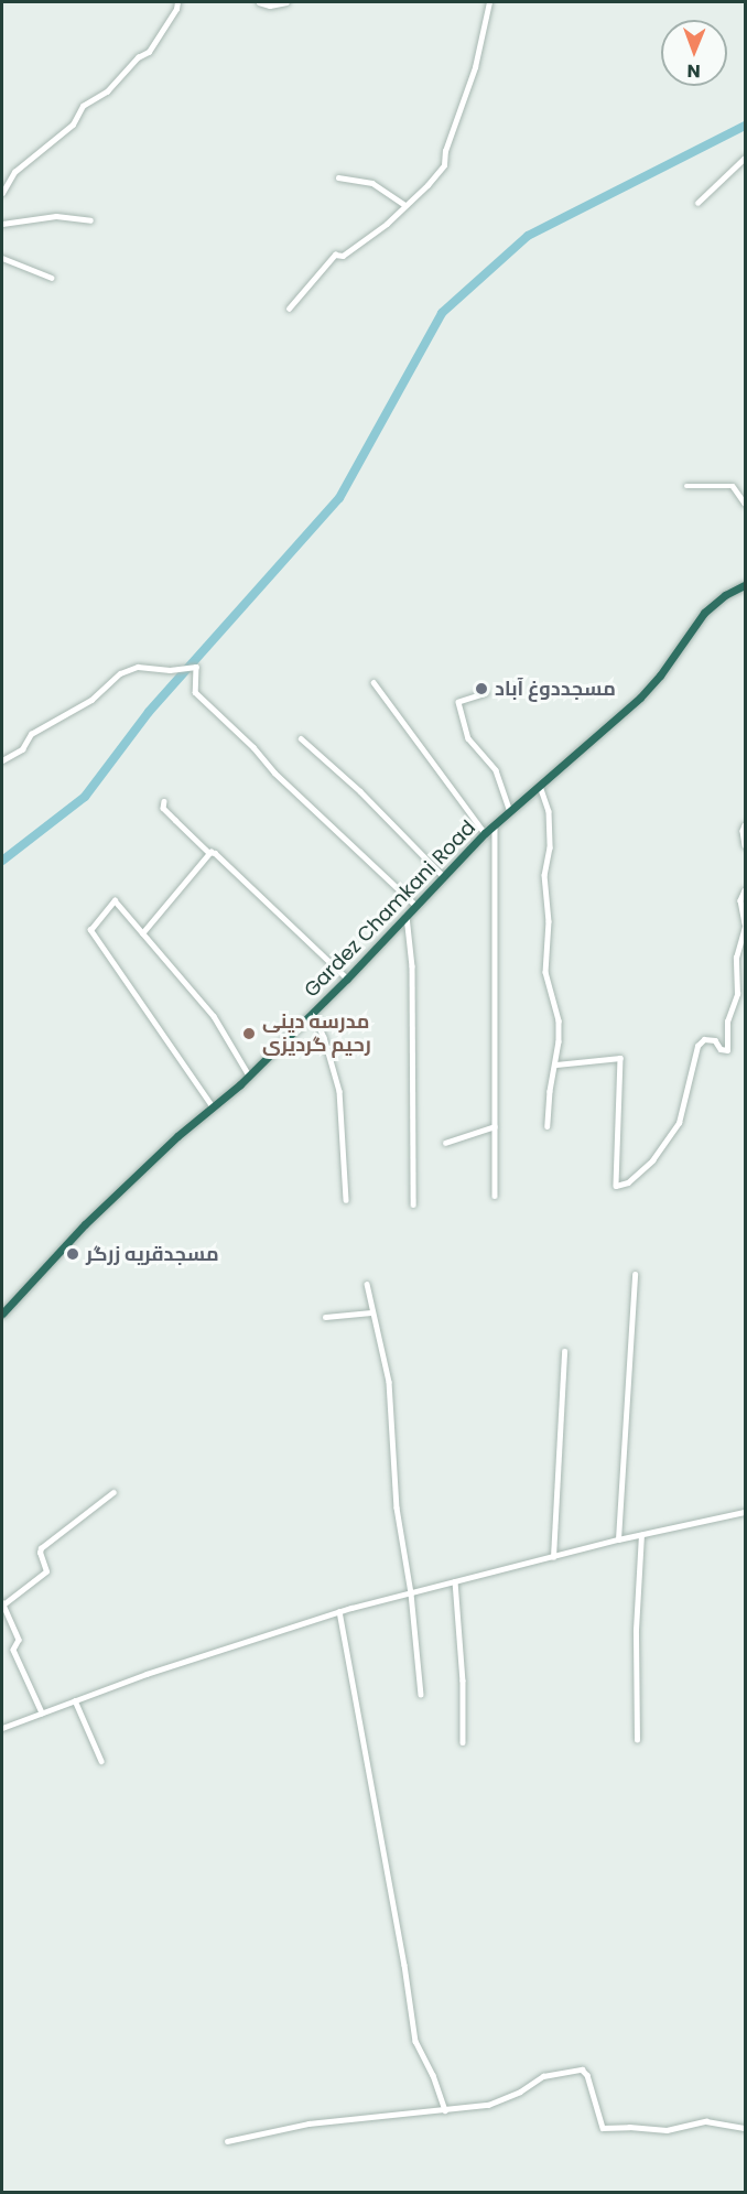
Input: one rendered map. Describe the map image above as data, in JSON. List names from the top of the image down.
{
  "streets": {
    "highway": ["Gardez Chamkani Road"]
  },
  "places": ["مسجددوغ آباد", "مدرسه دینی رحیم گردیزی", "مسجدقریه زرگر"],
  "north": "bottom"
}
